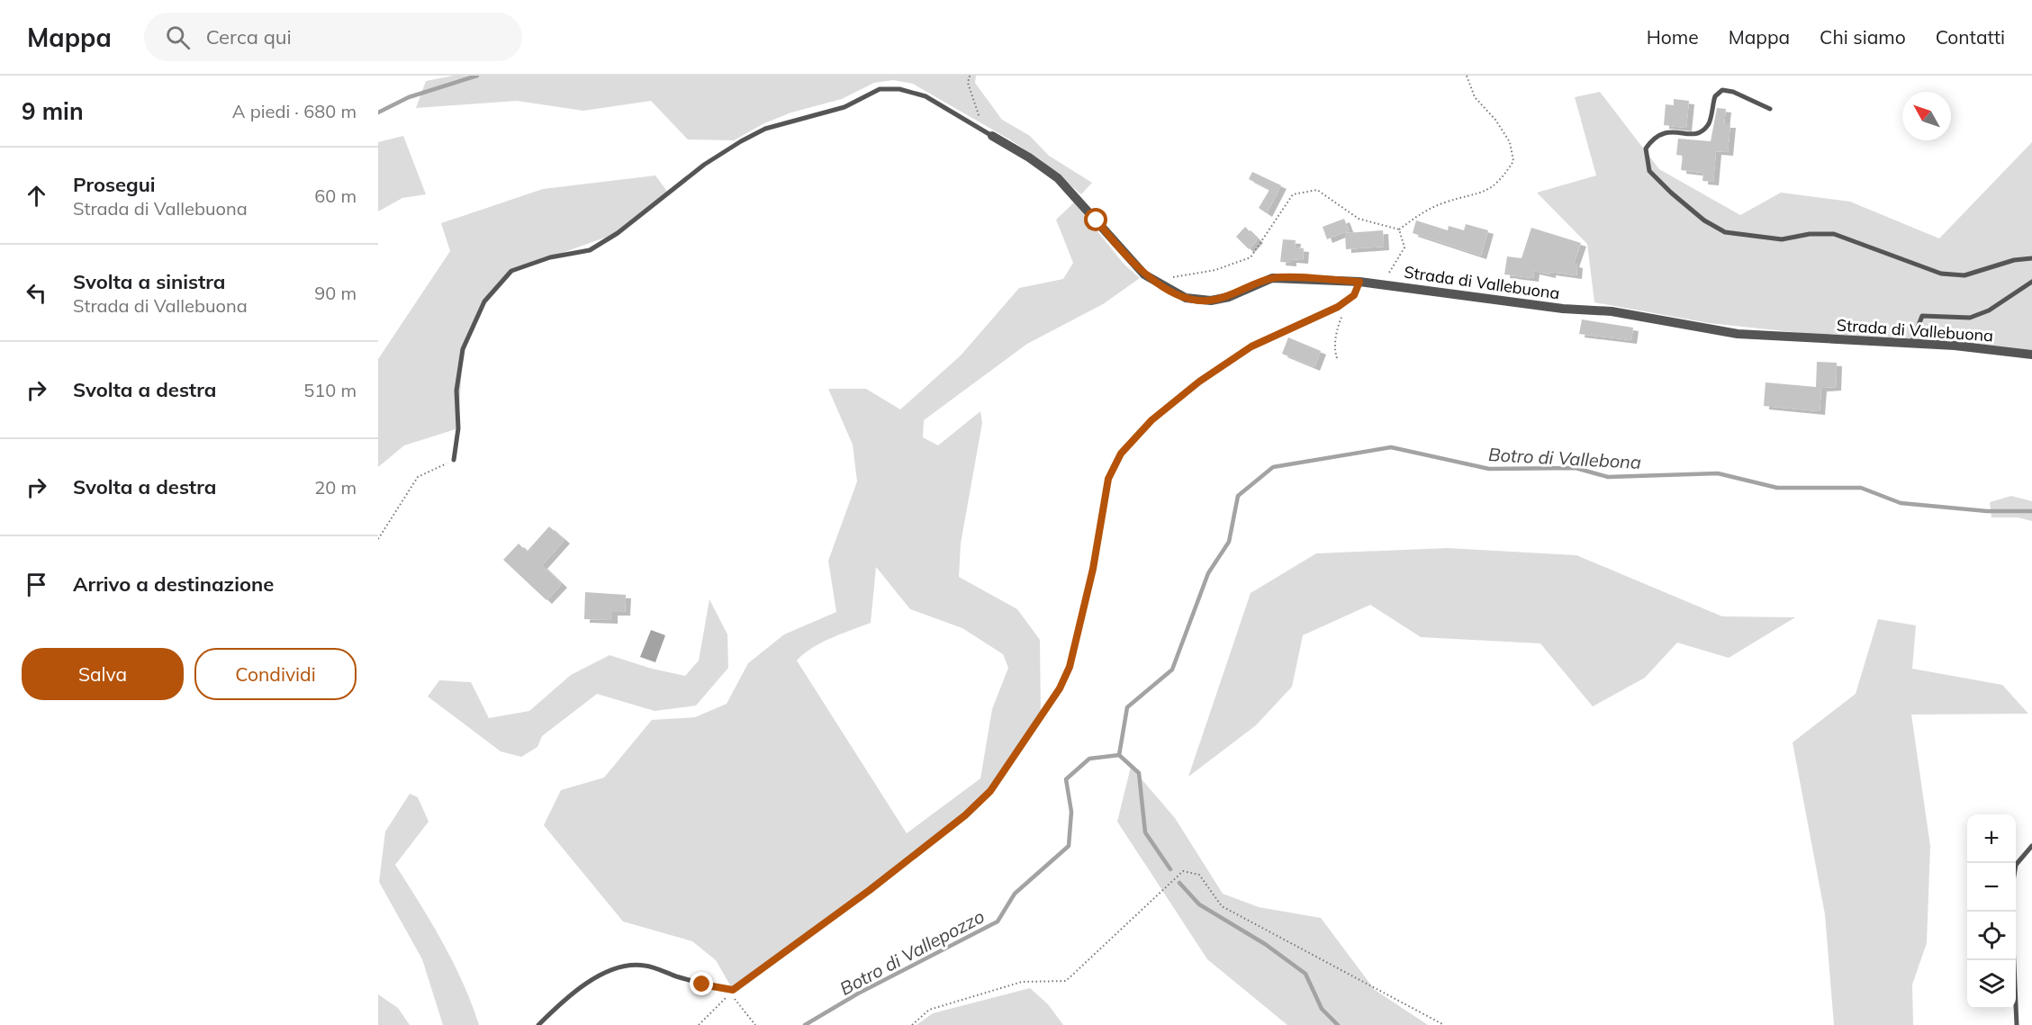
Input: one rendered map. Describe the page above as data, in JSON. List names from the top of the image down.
{
  "streets": {
    "street": ["Strada di Vallebuona"]
  },
  "water": ["Botro di Vallebona", "Botro di Vallepozzo"],
  "north": "top left",
  "page": {
    "header": "Mappa",
    "search": "Cerca qui",
    "nav": [
      "Home",
      "Mappa",
      "Chi siamo",
      "Contatti"
    ],
    "heading": ["9 min", "A piedi · 680 m"],
    "list": [
      ["Prosegui", "Strada di Vallebuona", "60 m"],
      ["Svolta a sinistra", "Strada di Vallebuona", "90 m"],
      ["Svolta a destra", "510 m"],
      ["Svolta a destra", "20 m"],
      "Arrivo a destinazione"
    ],
    "buttons": ["Salva", "Condividi"],
    "map_buttons": ["+", "−"]
  }
}
